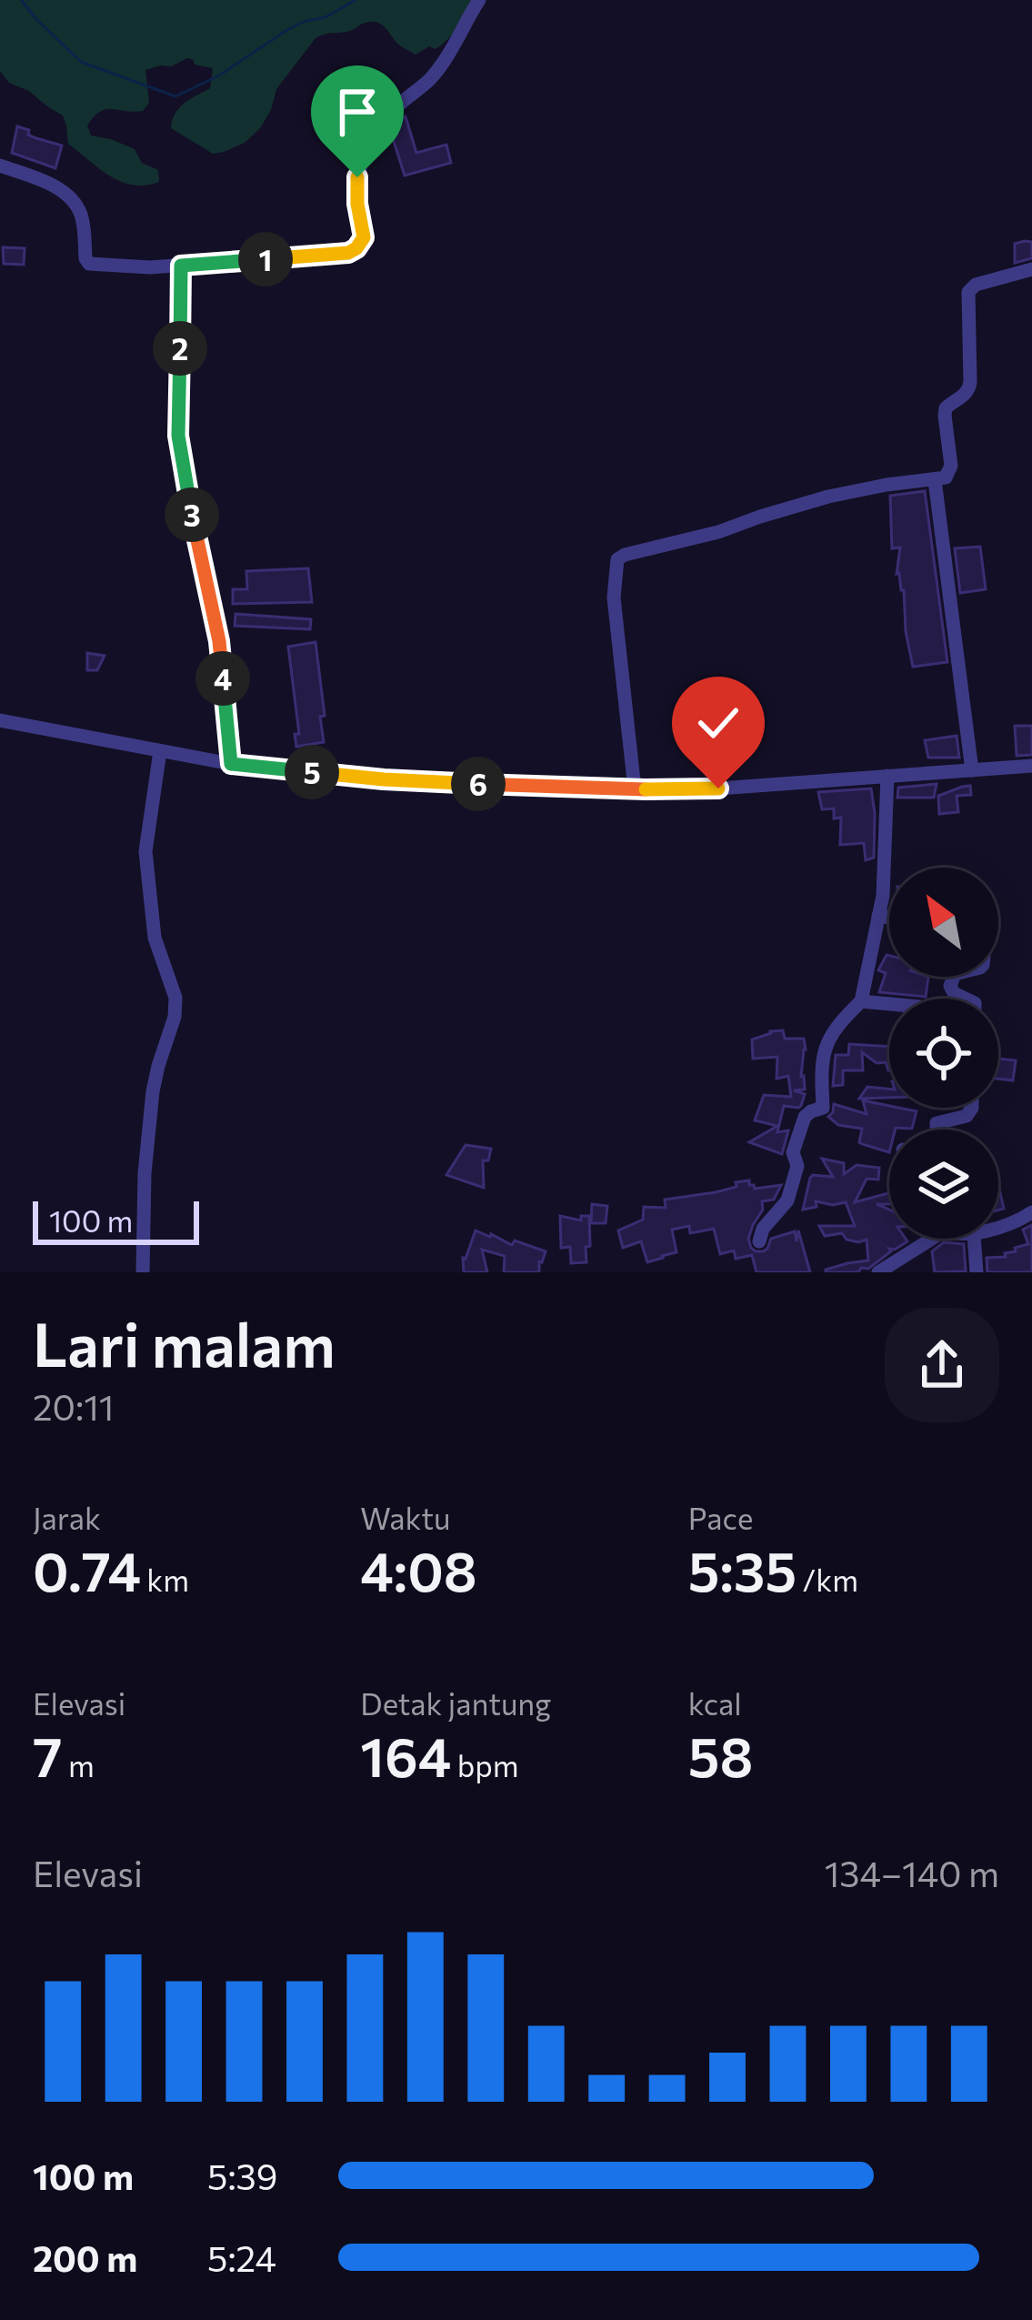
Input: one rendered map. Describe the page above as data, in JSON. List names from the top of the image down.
{
  "scale_bar": "100 m",
  "north": "top left",
  "page": {
    "pins": [
      "1",
      "2",
      "3",
      "4",
      "5",
      "6"
    ],
    "scale": "100 m",
    "heading": ["Lari malam", "20:11"],
    "stats": [
      ["Jarak", "0.74 km"],
      ["Waktu", "4:08"],
      ["Pace", "5:35 /km"],
      ["Elevasi", "7 m"],
      ["Detak jantung", "164 bpm"],
      ["kcal", "58"]
    ],
    "chart": ["Elevasi", "134–140 m"],
    "list": [
      {
        "name": "100 m",
        "note": "5:39"
      },
      {
        "name": "200 m",
        "note": "5:24"
      }
    ]
  }
}
